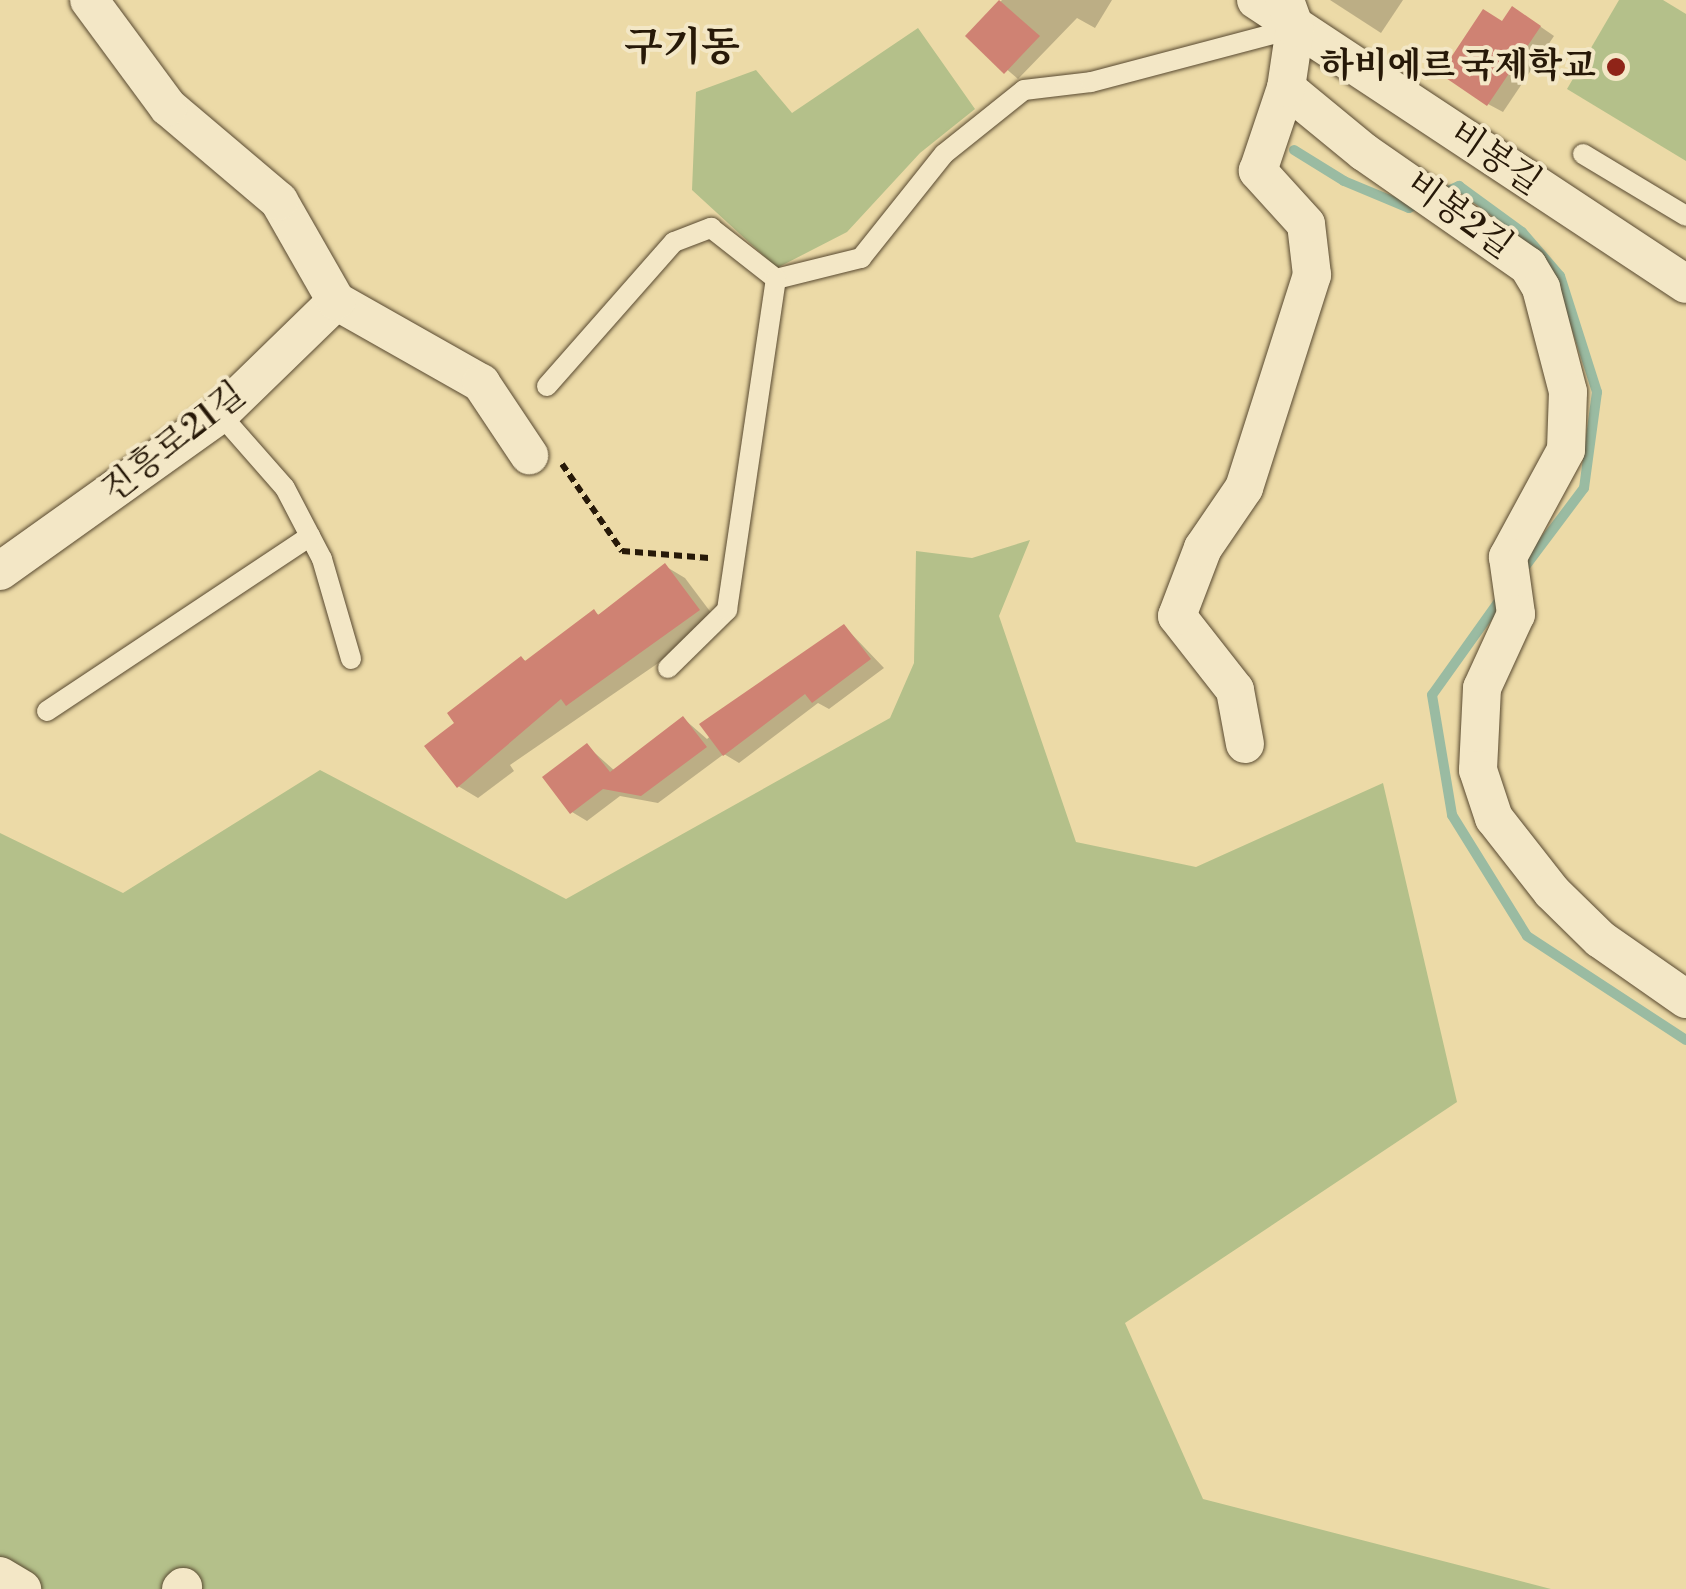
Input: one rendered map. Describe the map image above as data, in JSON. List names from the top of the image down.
{
  "streets": {
    "street": ["비봉길", "비봉2길", "진흥로21길"]
  },
  "districts": ["구기동"],
  "places": ["하비에르 국제학교"]
}
